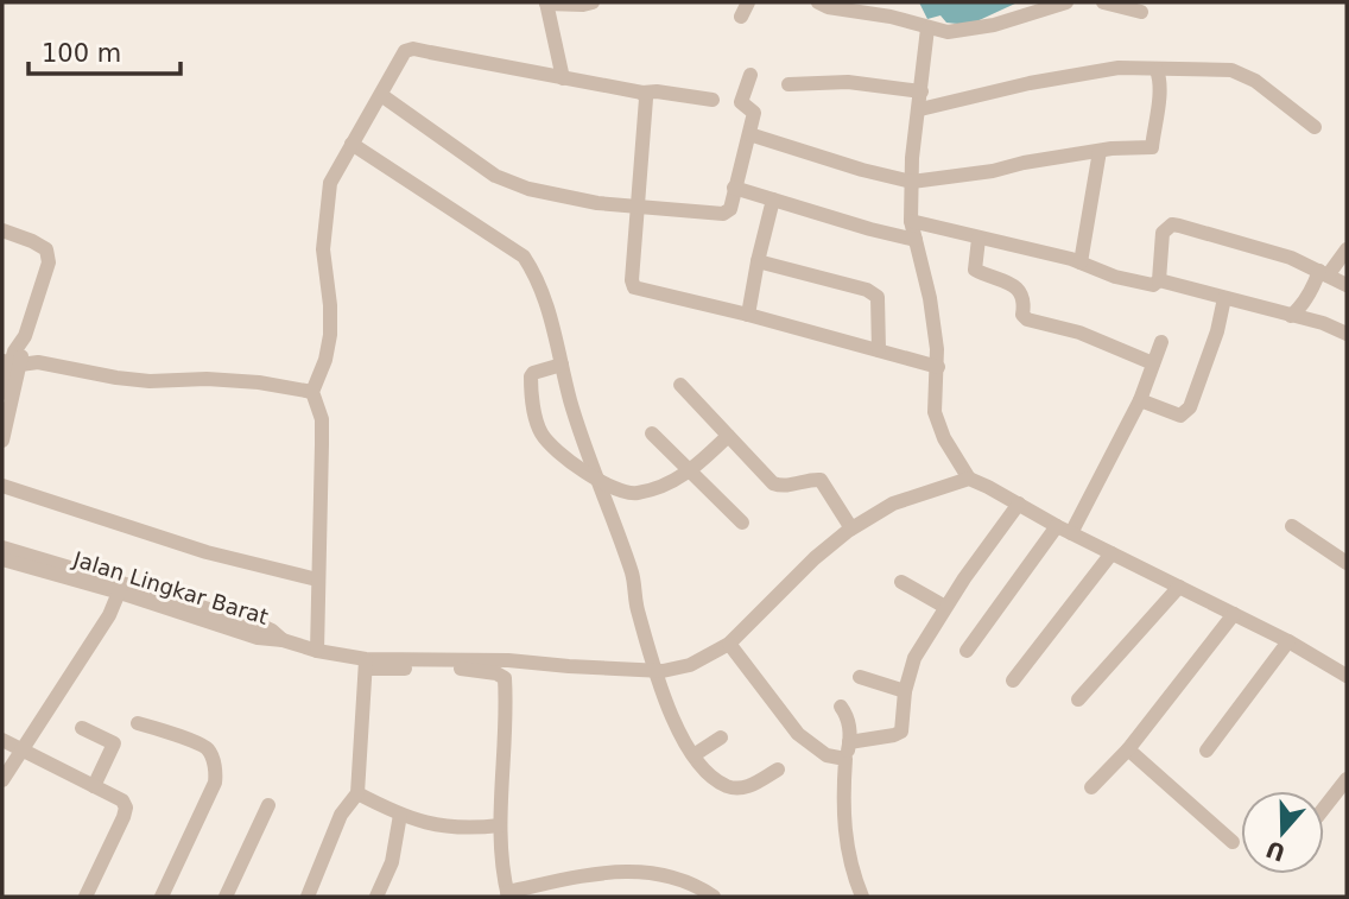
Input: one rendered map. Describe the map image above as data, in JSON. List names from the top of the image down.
{
  "streets": {
    "street": ["Jalan Lingkar Barat"]
  },
  "scale_bar": "100 m",
  "north": "bottom"
}
